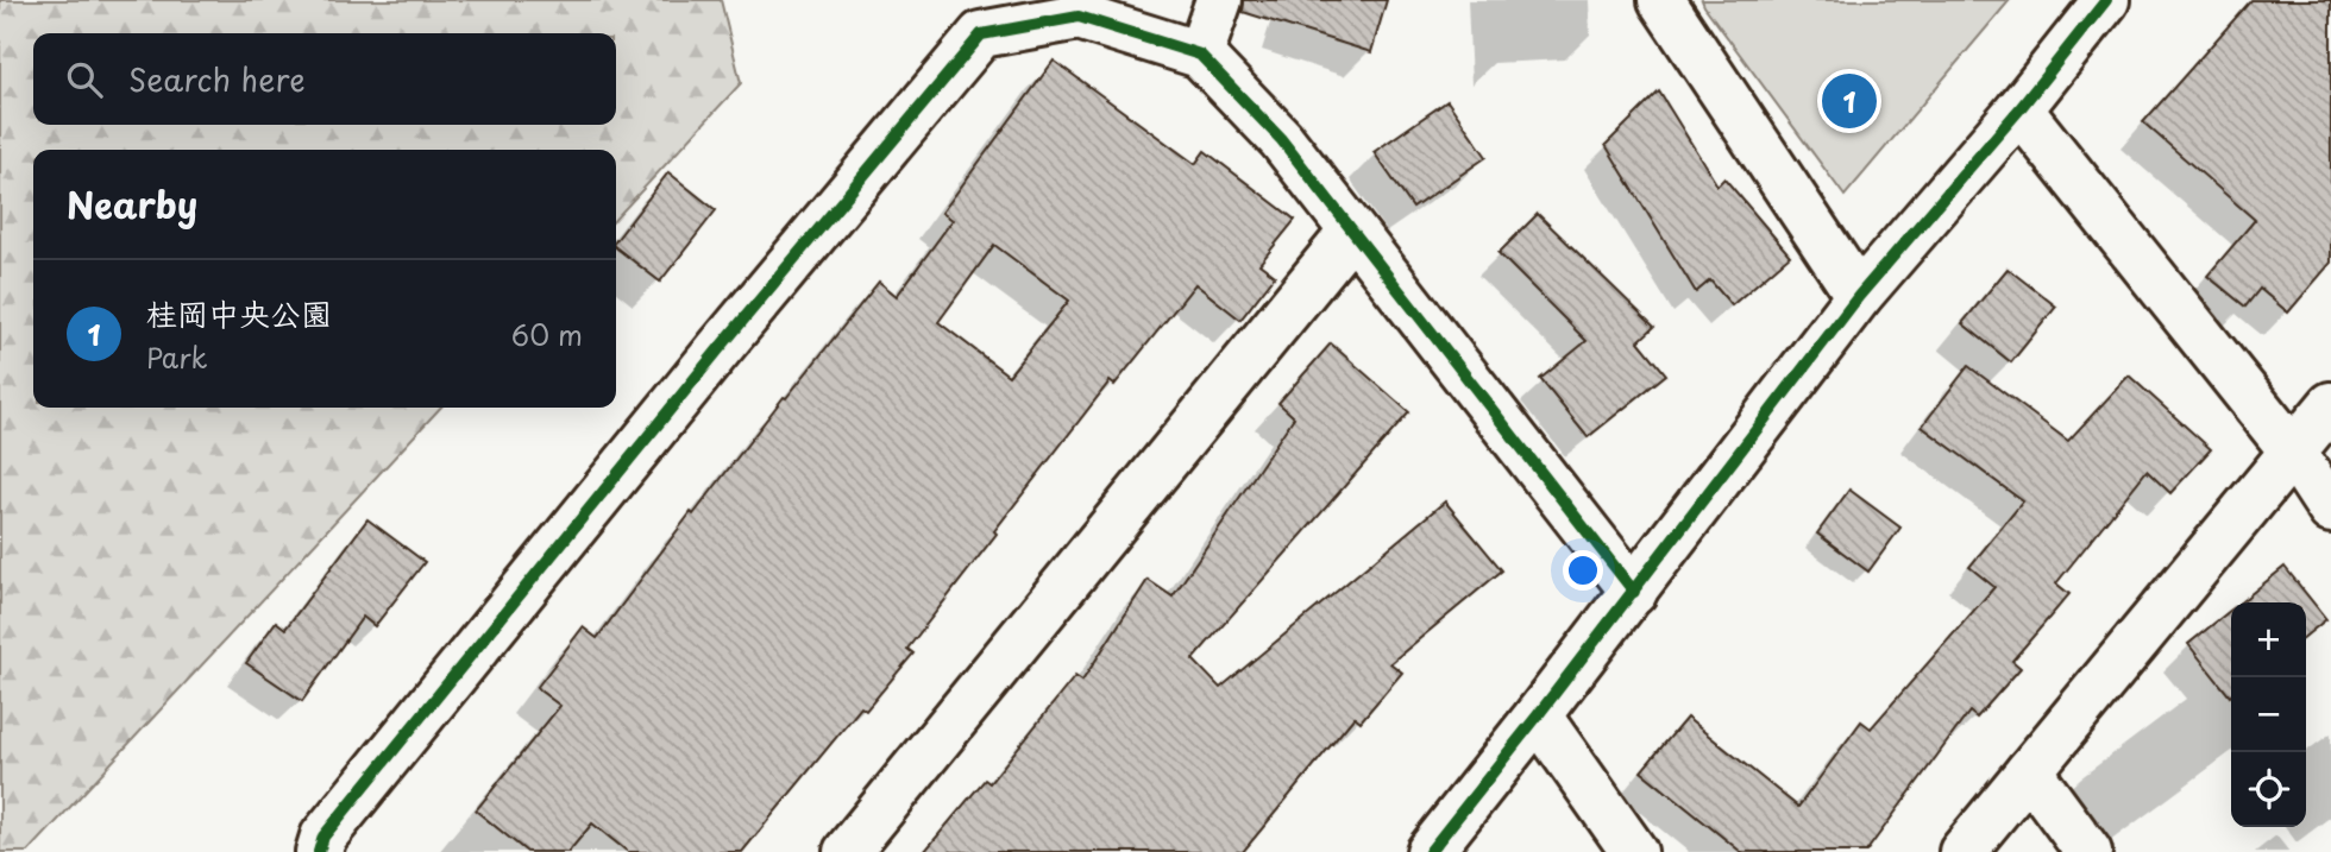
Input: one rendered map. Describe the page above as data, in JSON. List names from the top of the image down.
{
  "page": {
    "search": "Search here",
    "pins": "1",
    "heading": "Nearby",
    "list": [
      {
        "mark": "1",
        "name": "桂岡中央公園",
        "note": "Park",
        "value": "60 m"
      }
    ],
    "map_buttons": ["+", "−"]
  }
}
